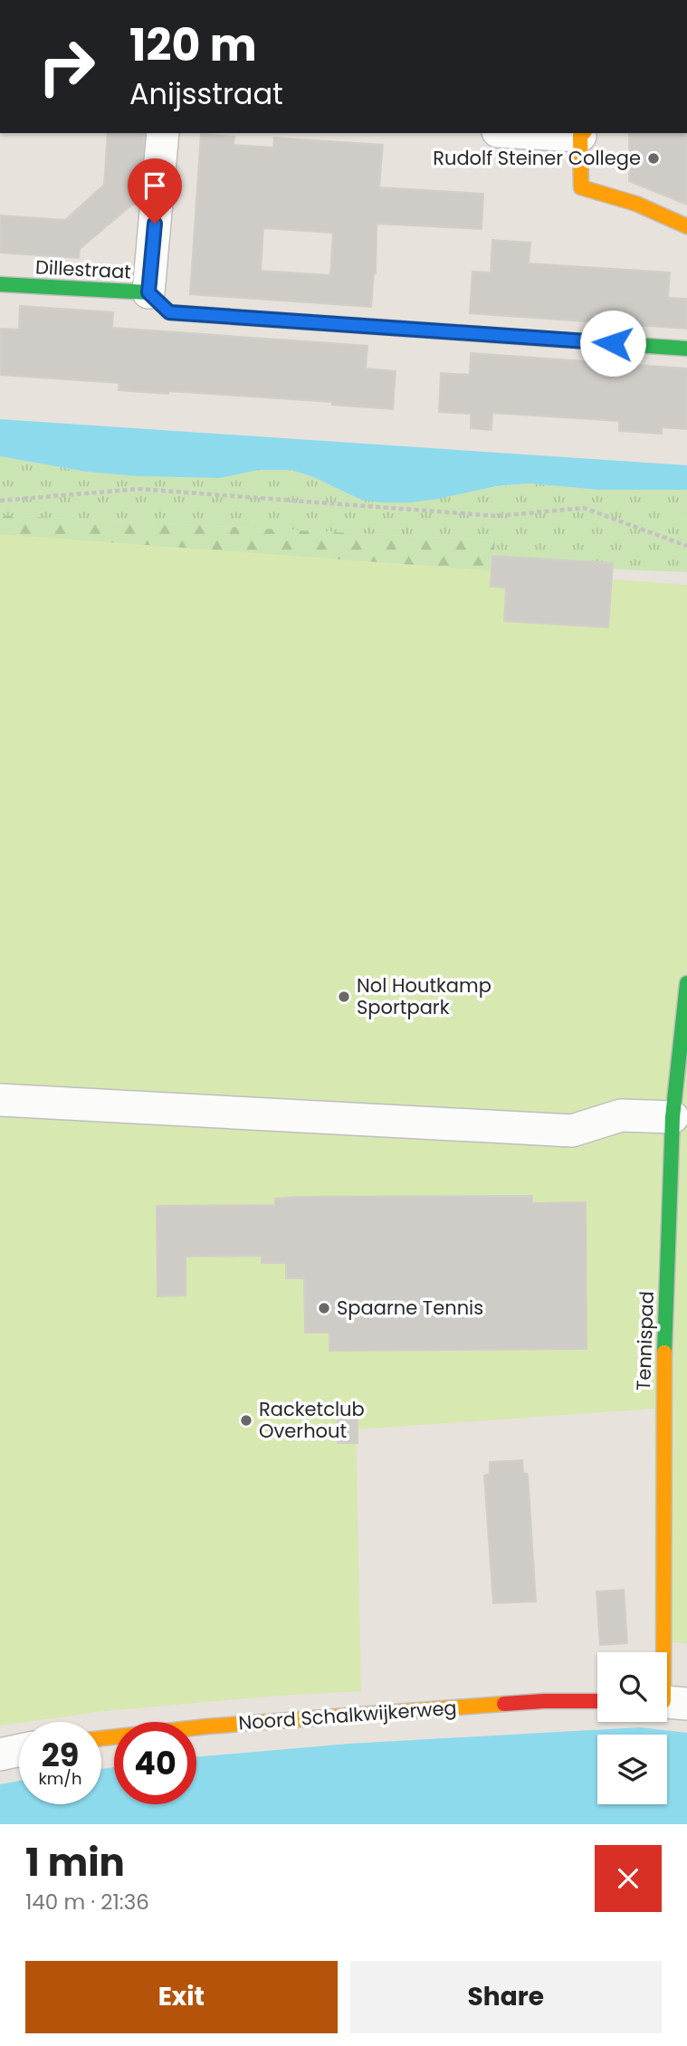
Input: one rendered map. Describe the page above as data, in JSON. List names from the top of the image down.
{
  "streets": {
    "street": ["Dillestraat", "Tennispad", "Noord Schalkwijkerweg"]
  },
  "places": [
    "Rudolf Steiner College",
    "Nol Houtkamp Sportpark",
    "Spaarne Tennis",
    "Racketclub Overhout"
  ],
  "page": {
    "turn": ["120 m", "Anijsstraat"],
    "speed": "29 km/h",
    "limit": "40",
    "heading": ["1 min", "140 m · 21:36"],
    "buttons": ["Exit", "Share"]
  }
}
